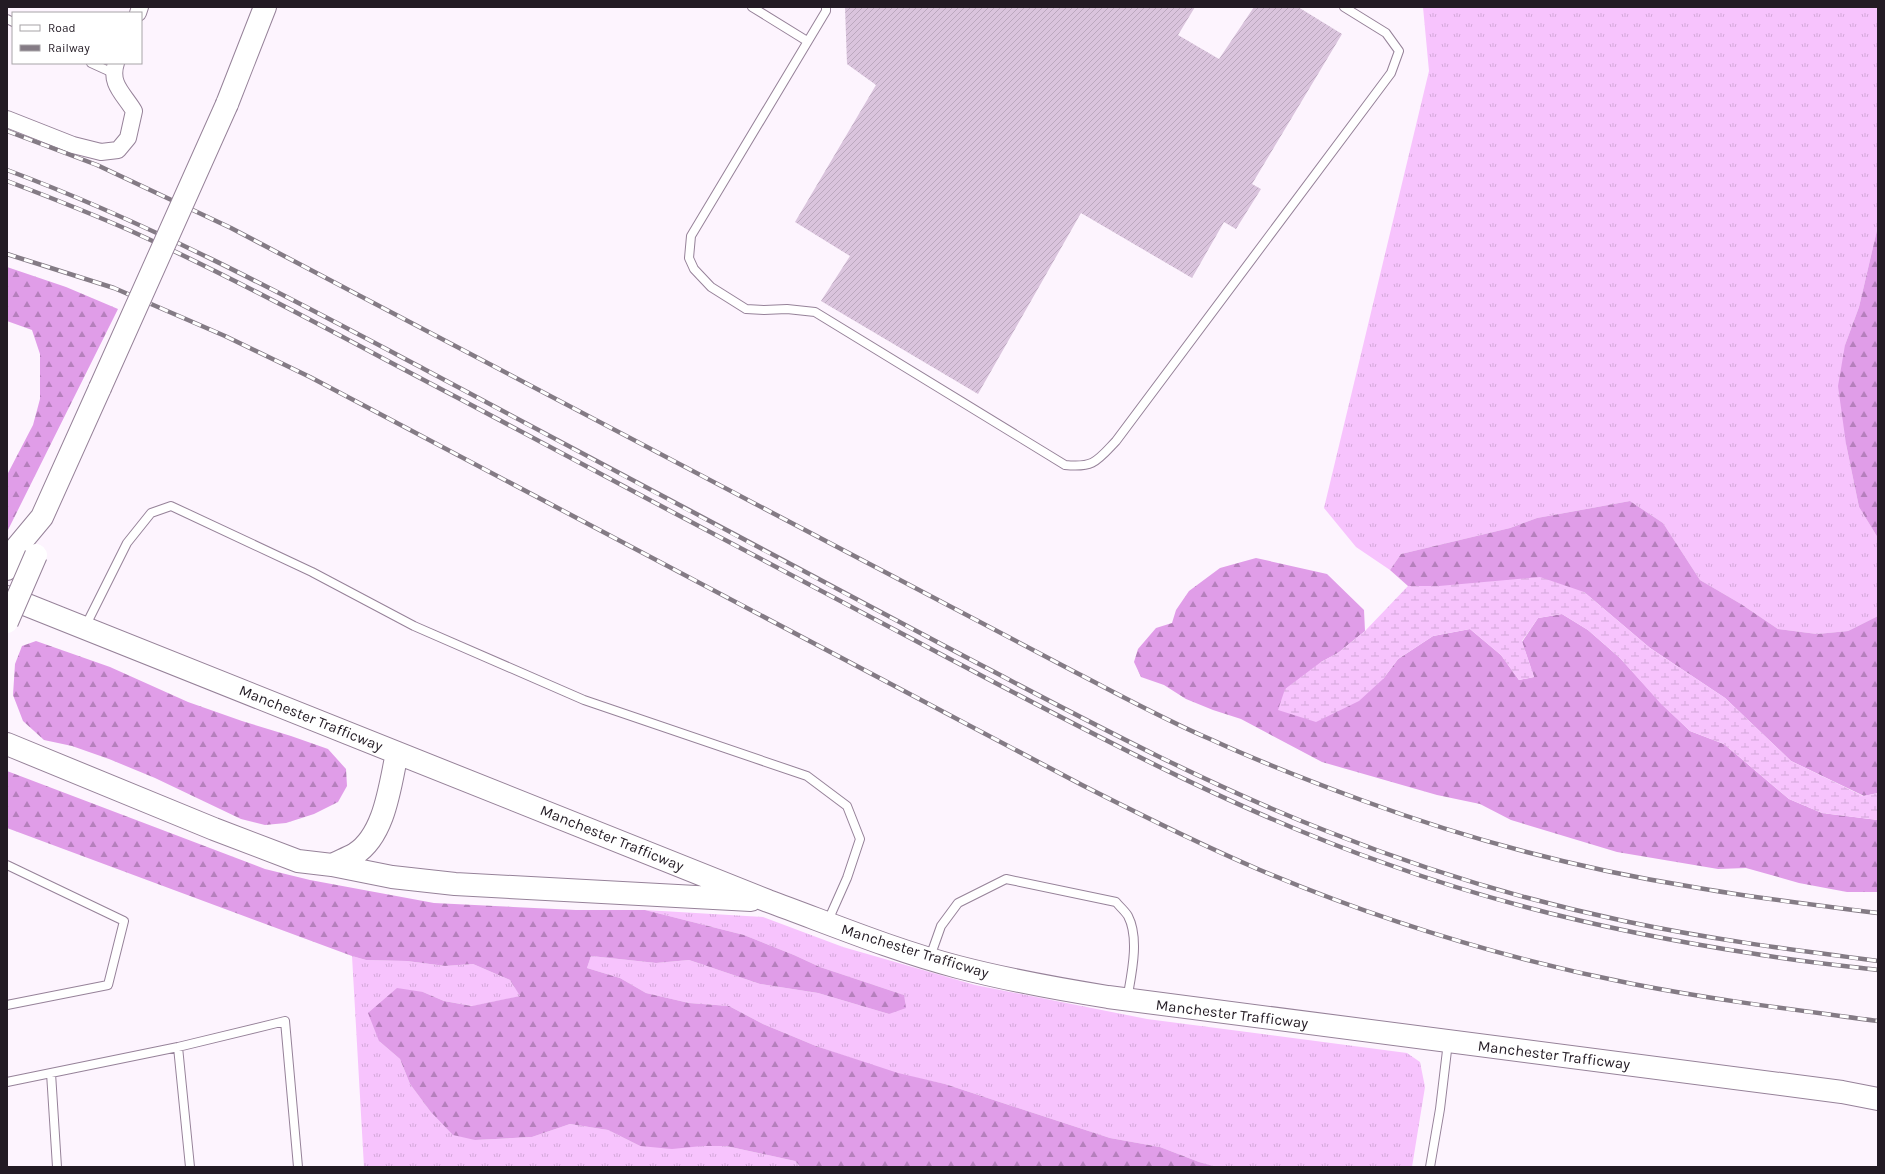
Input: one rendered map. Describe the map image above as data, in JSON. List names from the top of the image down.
{
  "streets": {
    "main road": ["Manchester Trafficway"]
  },
  "legend": ["Road", "Railway"]
}
